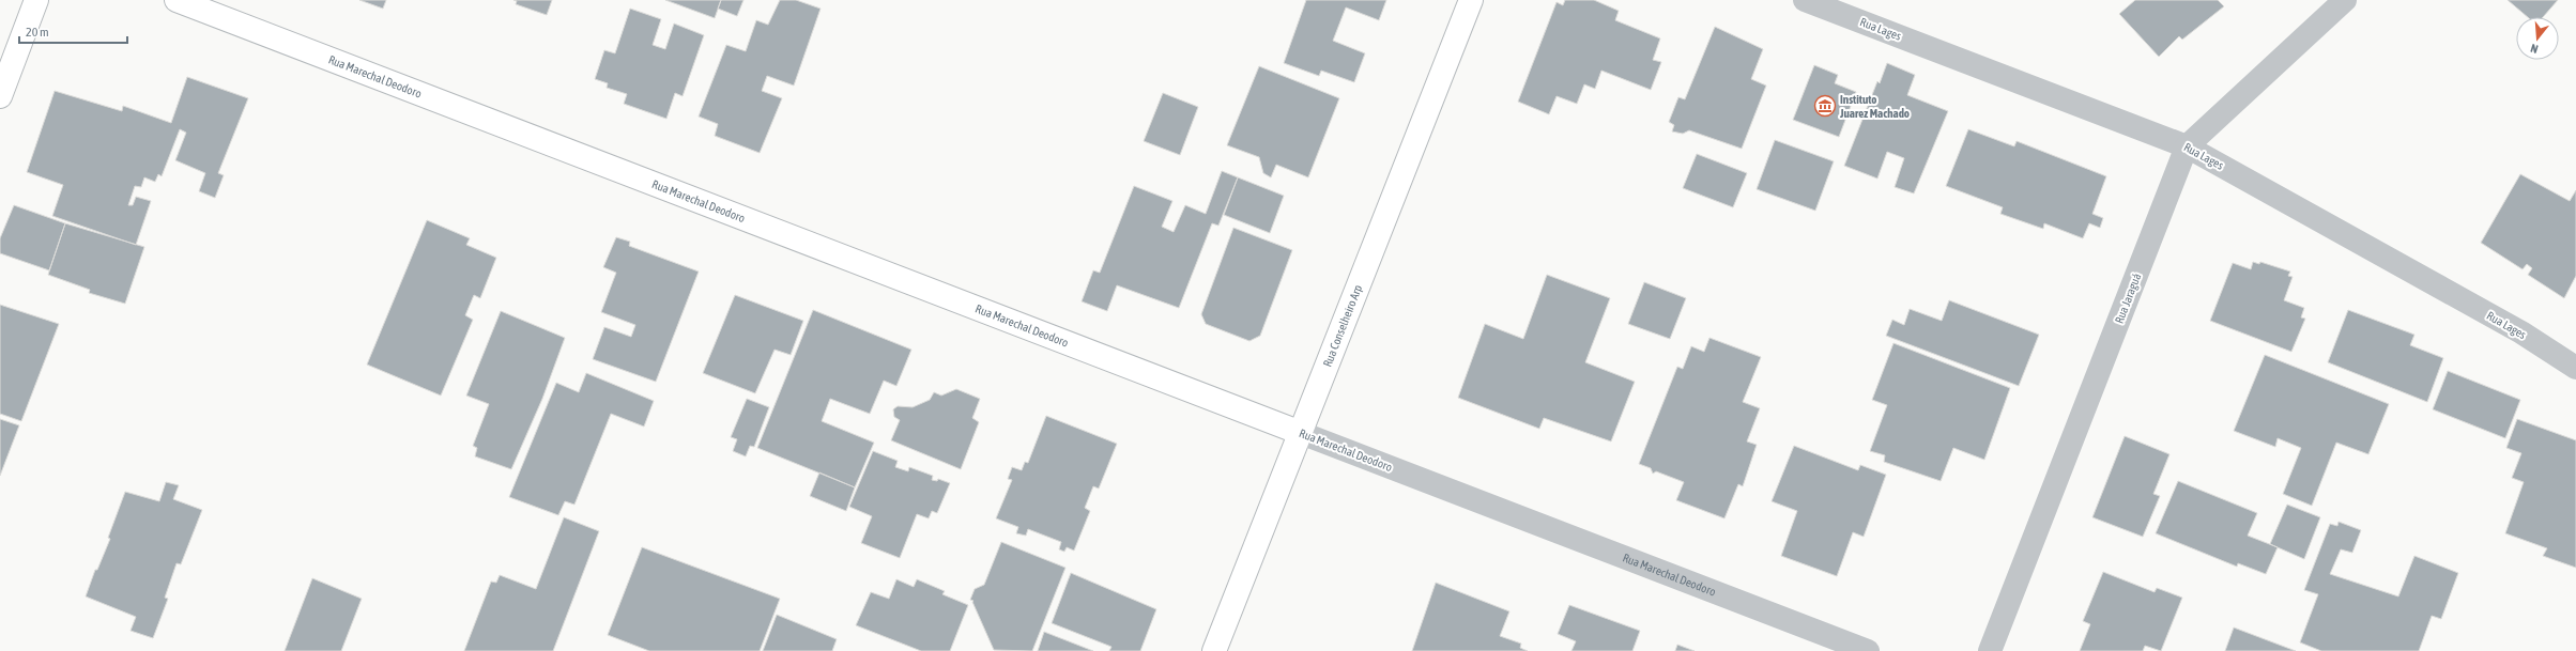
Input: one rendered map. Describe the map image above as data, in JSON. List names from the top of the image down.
{
  "streets": {
    "main road": ["Rua Marechal Deodoro", "Rua Conselheiro Arp"],
    "street": ["Rua Lages", "Rua Jaraguá"]
  },
  "crossings": [
    ["Rua Lages", "Rua Jaraguá"],
    ["Rua Marechal Deodoro", "Rua Conselheiro Arp"]
  ],
  "places": {
    "museum": ["Instituto Juarez Machado"]
  },
  "scale_bar": "20 m",
  "north": "bottom"
}
